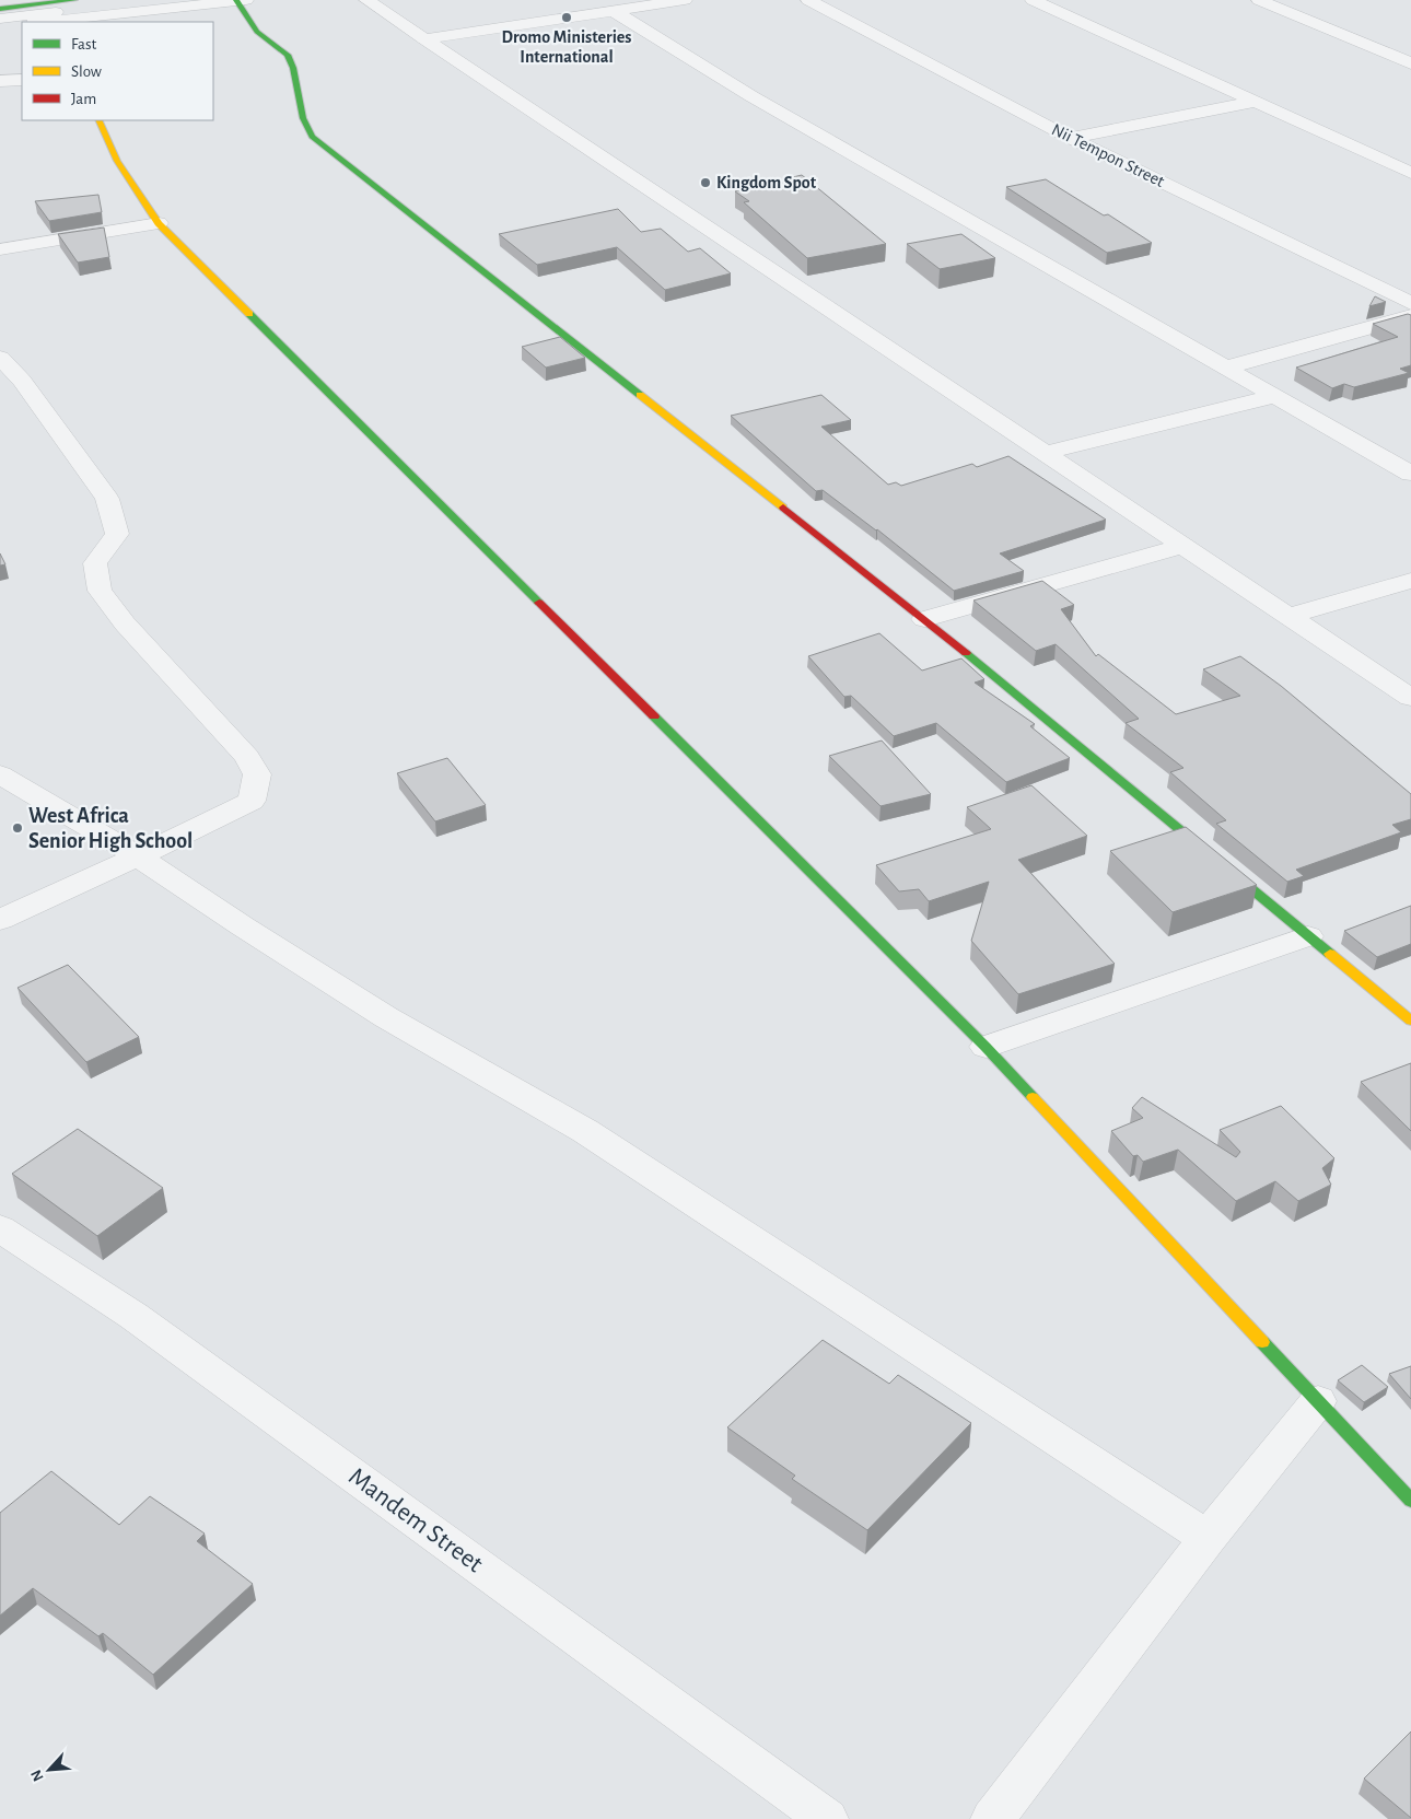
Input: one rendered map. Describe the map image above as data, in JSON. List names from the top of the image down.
{
  "streets": {
    "street": ["Nii Tempon Street", "Mandem Street"]
  },
  "places": ["Dromo Ministeries International", "Kingdom Spot", "West Africa Senior High School"],
  "legend": ["Fast", "Slow", "Jam"],
  "north": "bottom left"
}
